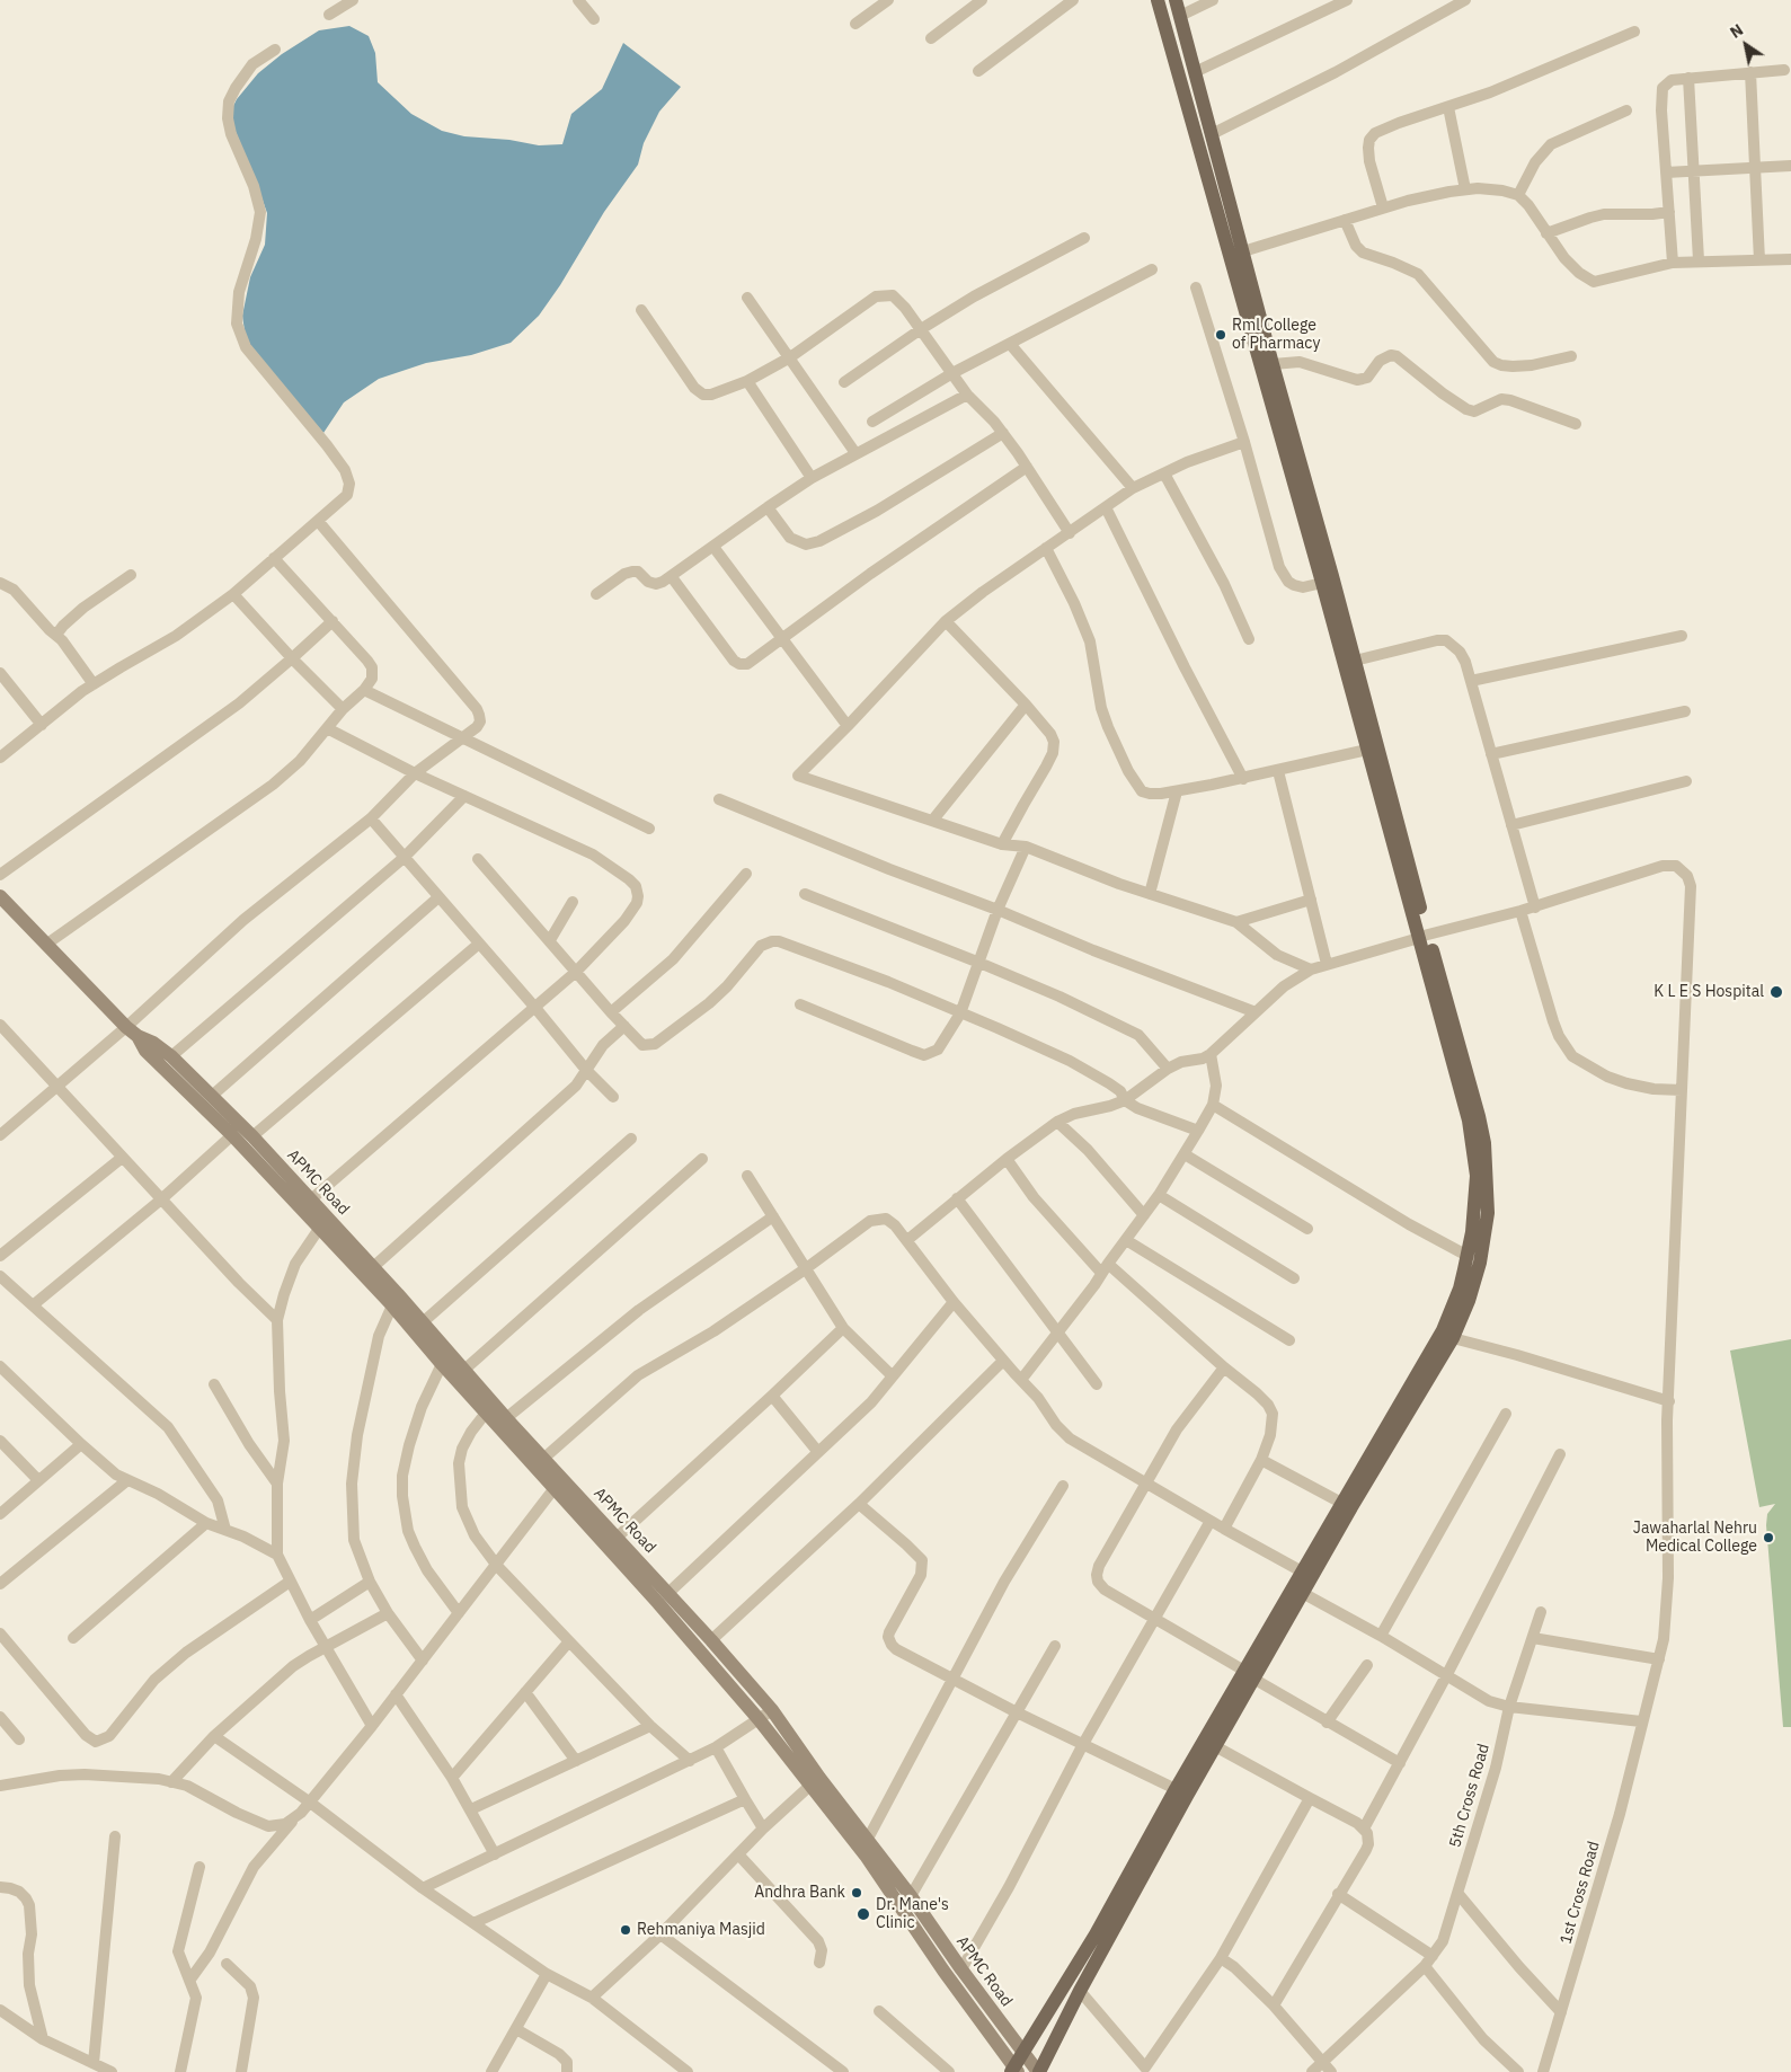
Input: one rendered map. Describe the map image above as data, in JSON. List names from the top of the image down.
{
  "streets": {
    "street": ["APMC Road", "5th Cross Road", "1st Cross Road"]
  },
  "places": [
    "Rml College of Pharmacy",
    "K L E S Hospital",
    "Jawaharlal Nehru Medical College",
    "Andhra Bank",
    "Dr. Mane's Clinic",
    "Rehmaniya Masjid"
  ],
  "north": "top left"
}
